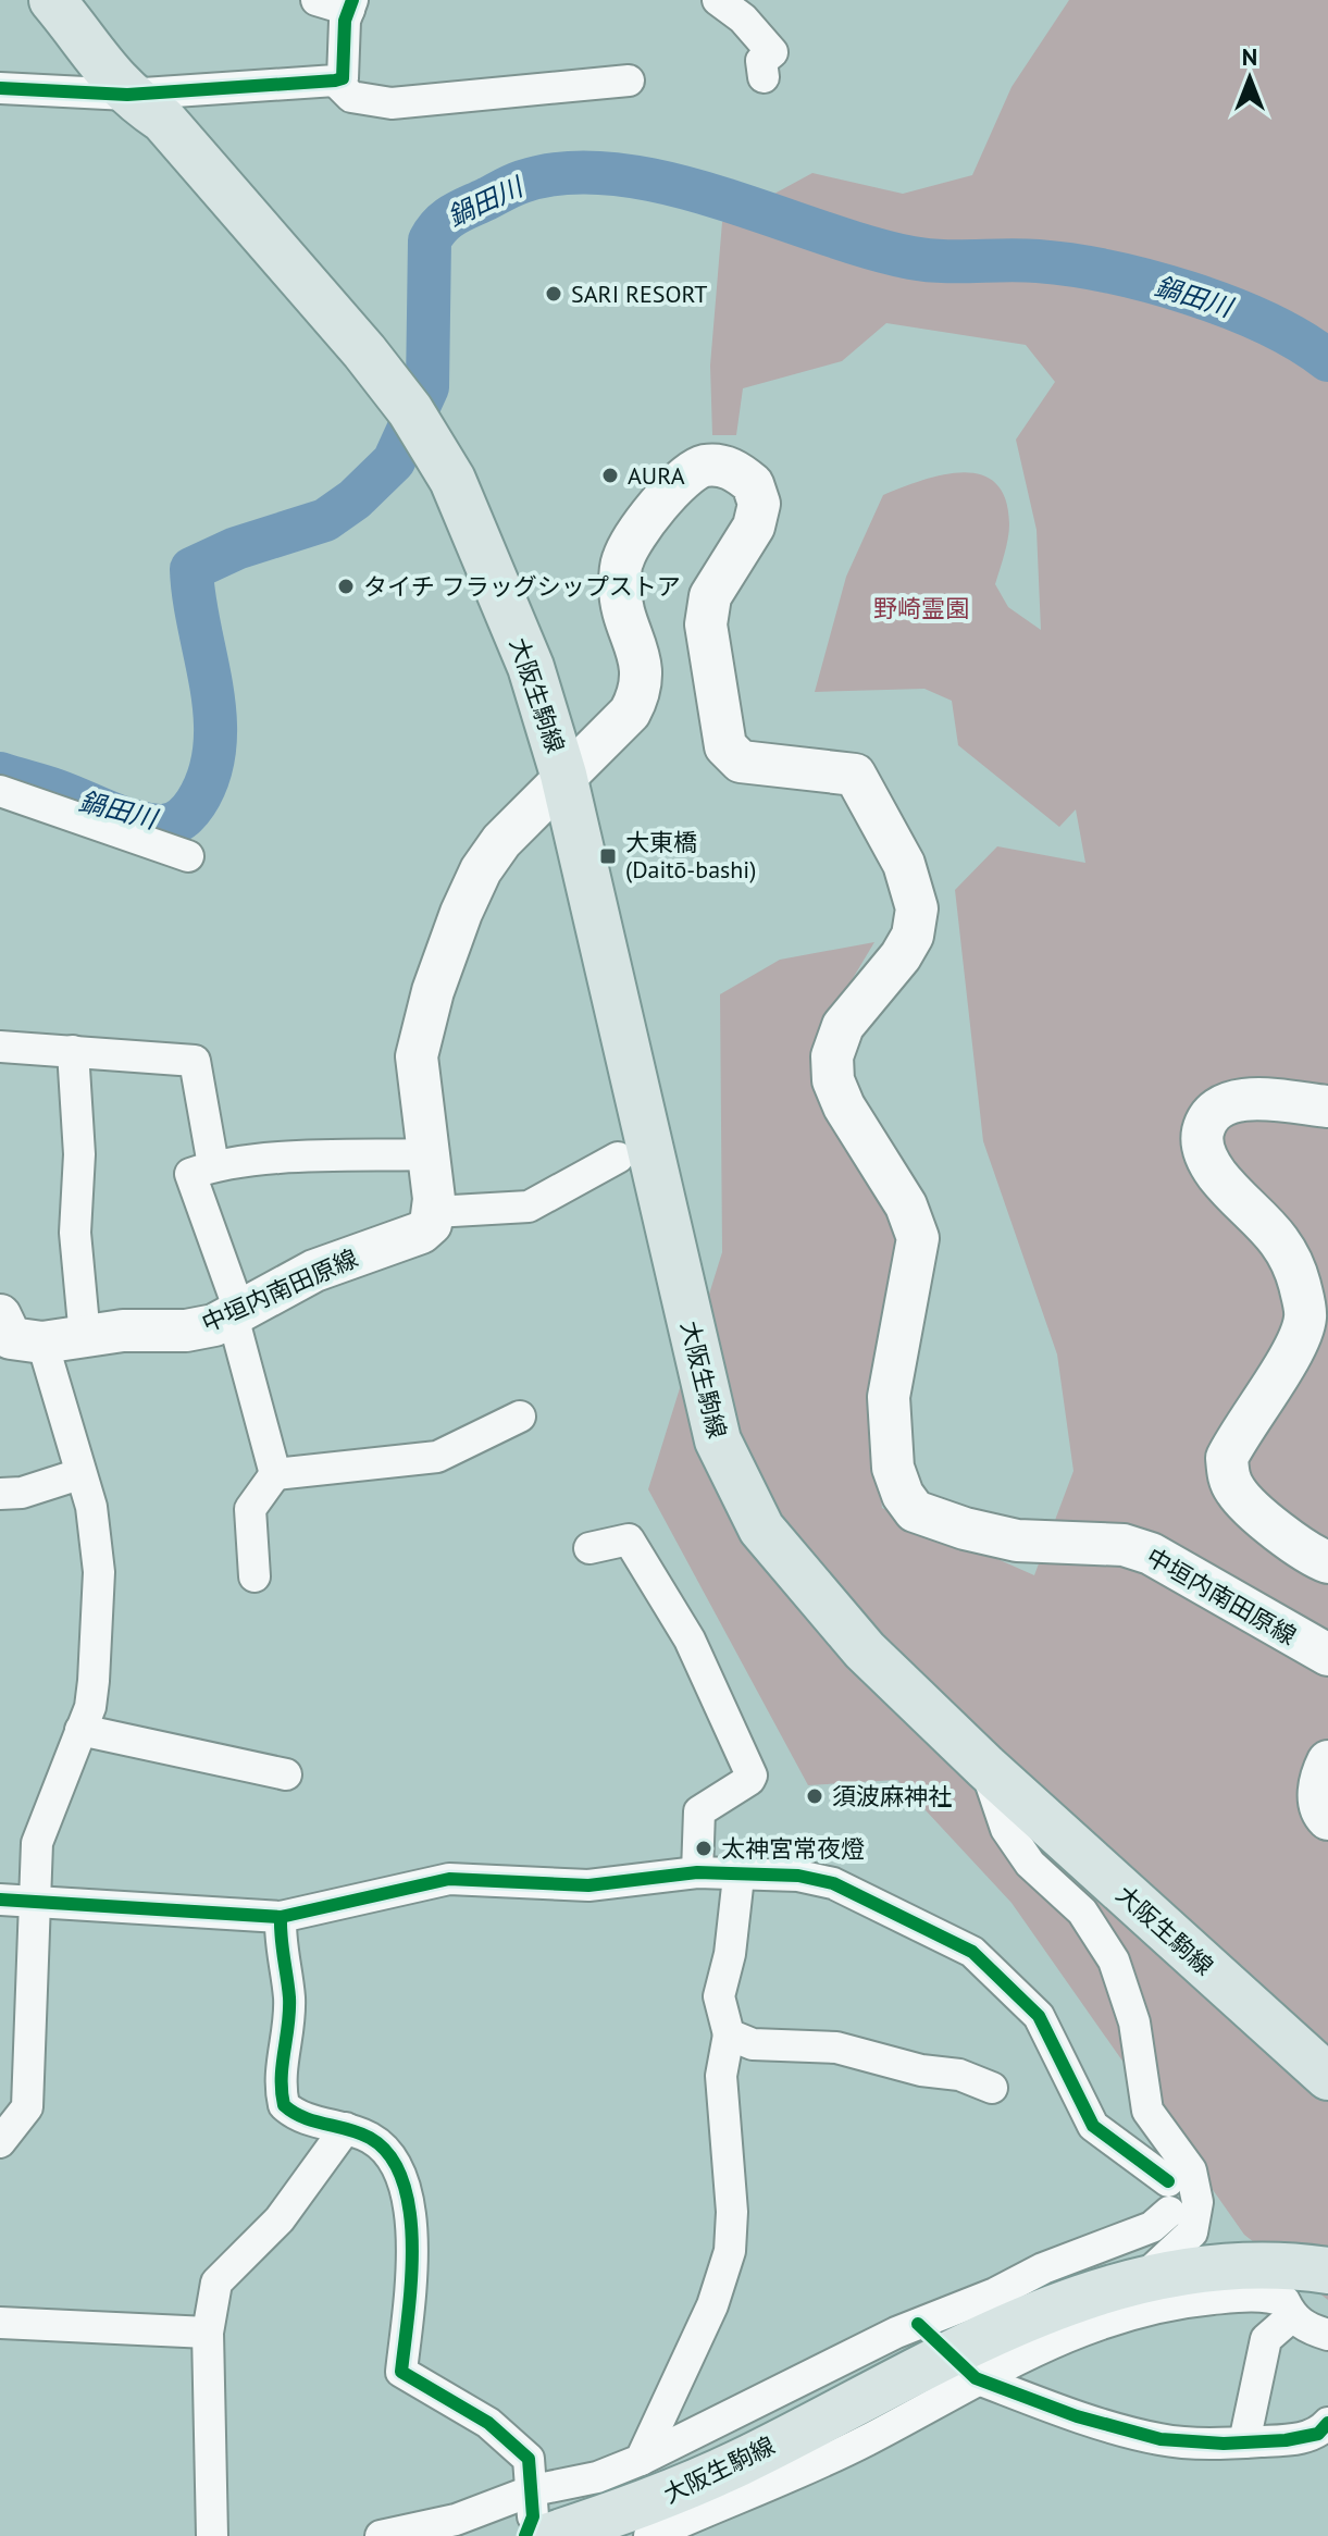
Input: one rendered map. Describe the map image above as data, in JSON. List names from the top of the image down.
{
  "streets": {
    "main road": ["大阪生駒線", "中垣内南田原線"]
  },
  "crossings": [
    ["大阪生駒線", "中垣内南田原線"]
  ],
  "water": ["鍋田川"],
  "parks": ["野崎霊園"],
  "places": {
    "other": [
      "SARI RESORT",
      "AURA",
      "タイチ フラッグシップストア",
      "須波麻神社",
      "太神宮常夜燈"
    ],
    "transit": ["大東橋 (Daitō-bashi)"]
  },
  "north": "top"
}
